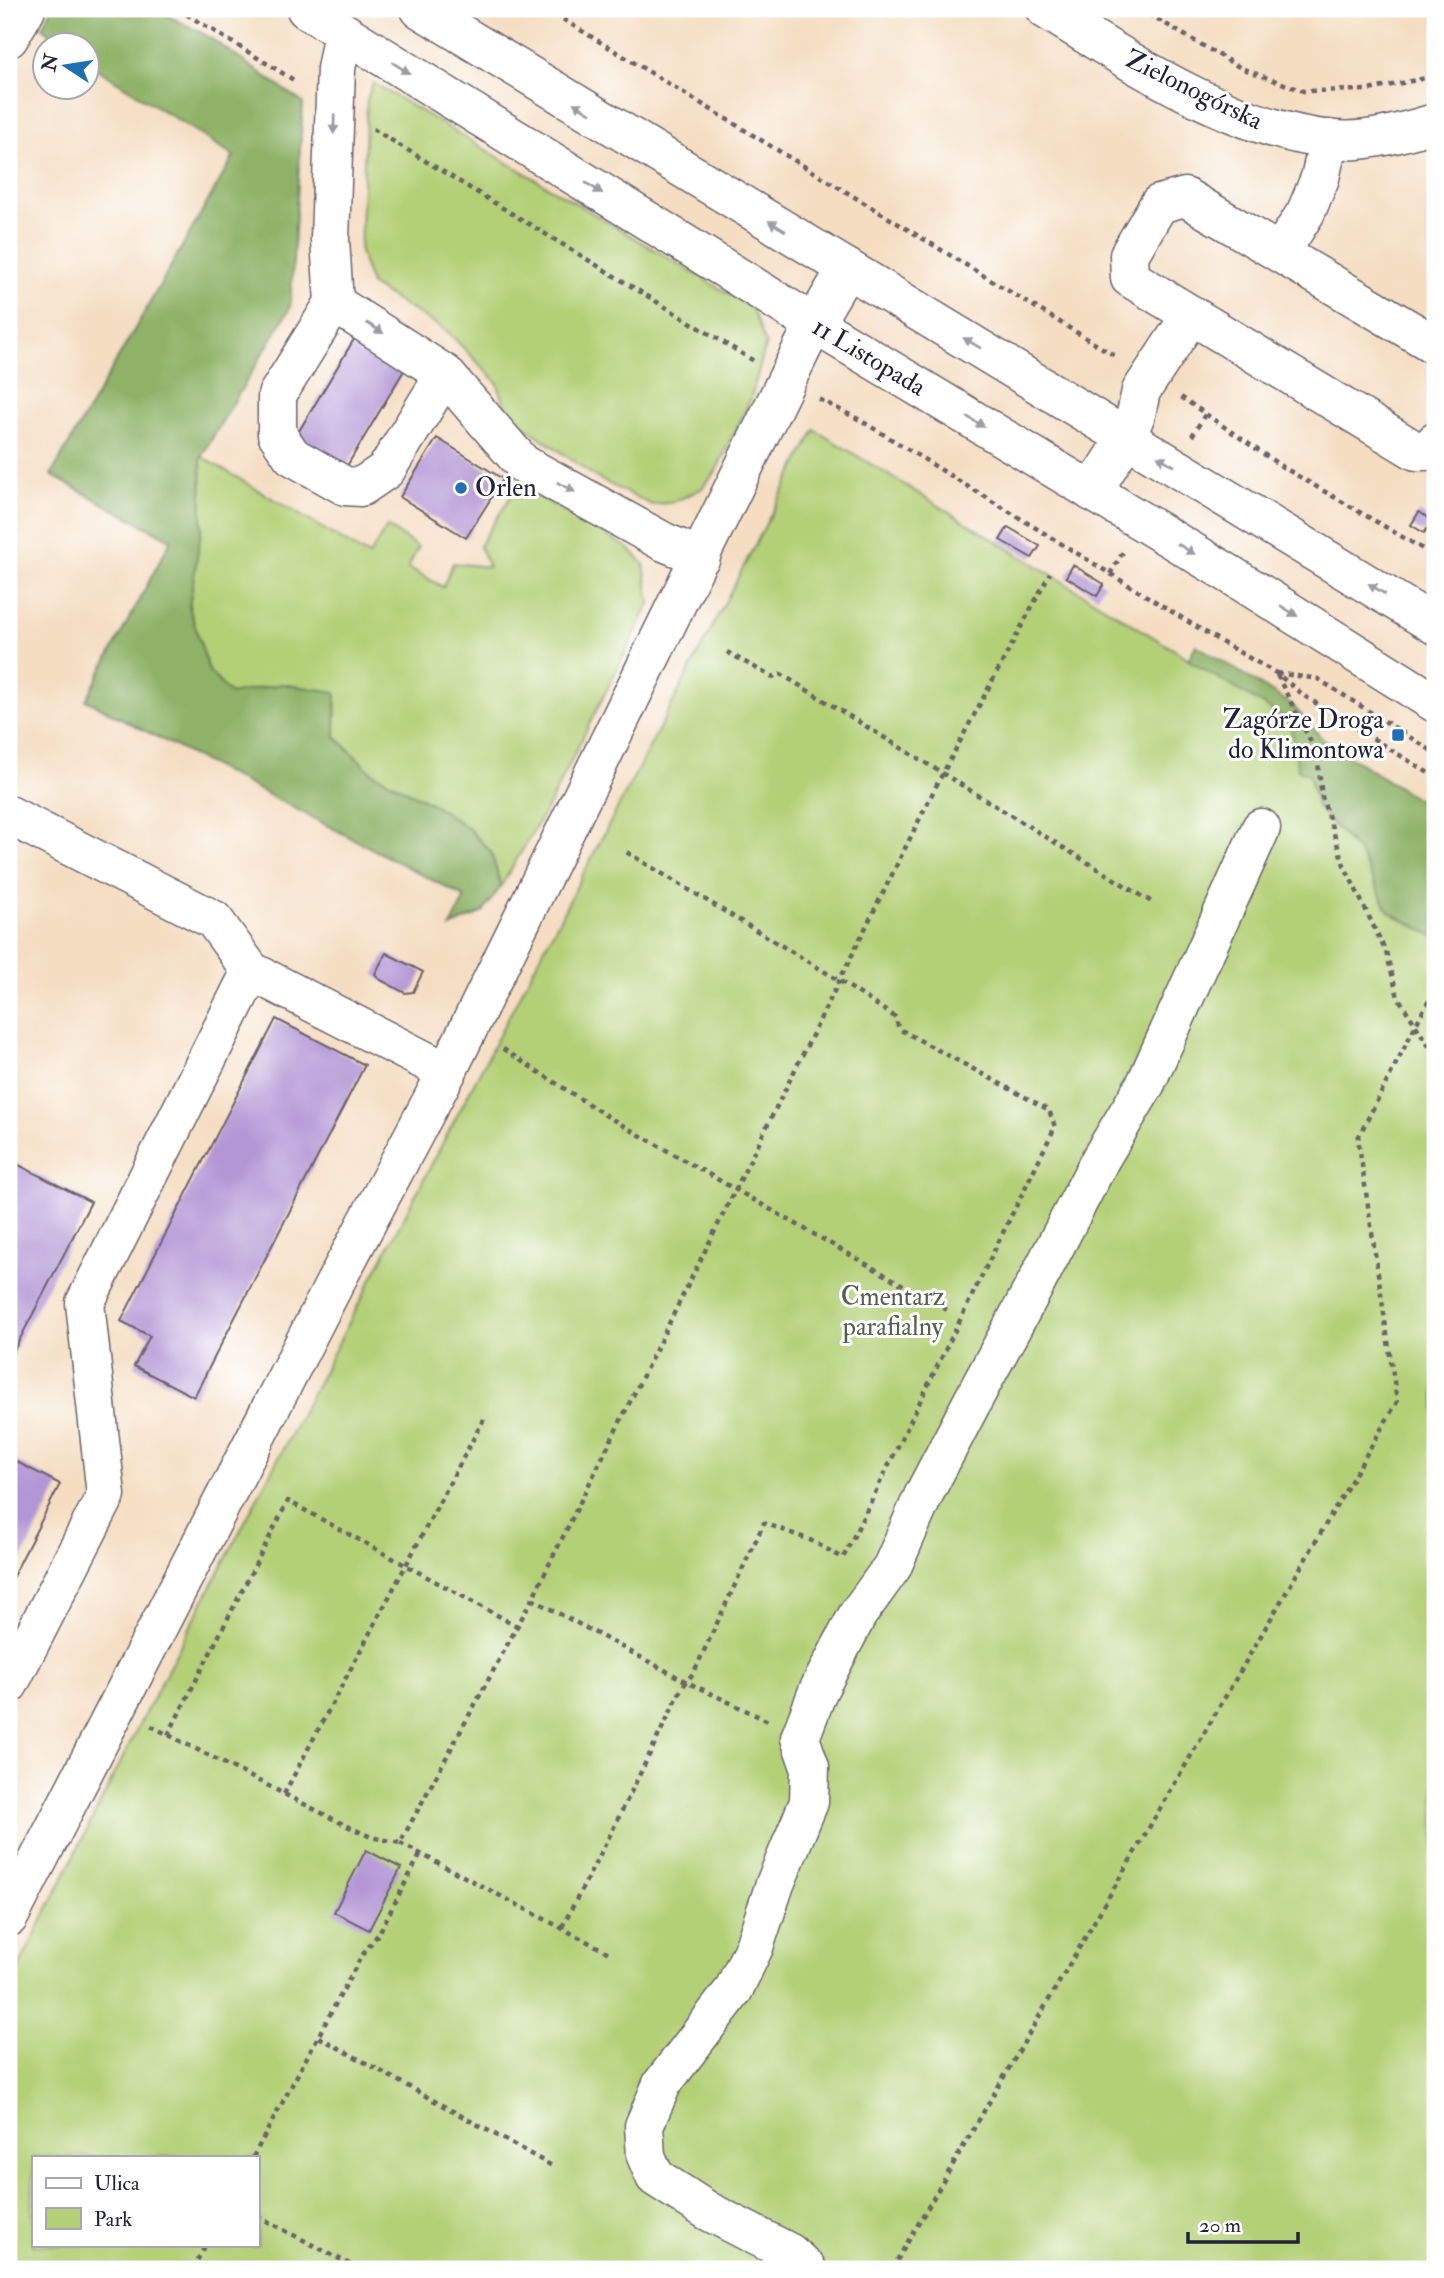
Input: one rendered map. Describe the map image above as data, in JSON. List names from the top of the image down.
{
  "streets": {
    "main road": ["Zielonogórska", "11 Listopada"]
  },
  "parks": ["Cmentarz parafialny"],
  "places": {
    "other": ["Orlen"],
    "transit": ["Zagórze Droga do Klimontowa"]
  },
  "legend": ["Ulica", "Park"],
  "scale_bar": "20 m",
  "north": "left"
}
